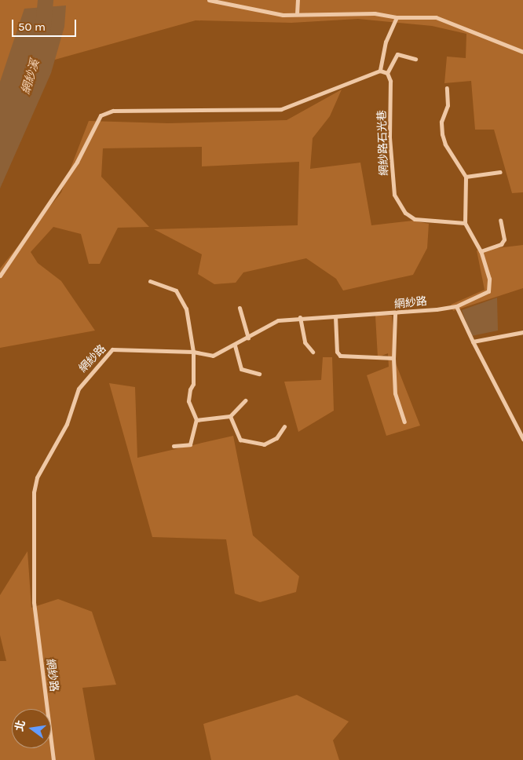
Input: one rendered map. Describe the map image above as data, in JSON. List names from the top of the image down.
{
  "streets": {
    "street": ["網紗路石光巷", "網紗路"]
  },
  "water": ["網紗溪"],
  "scale_bar": "50 m",
  "north": "left"
}
